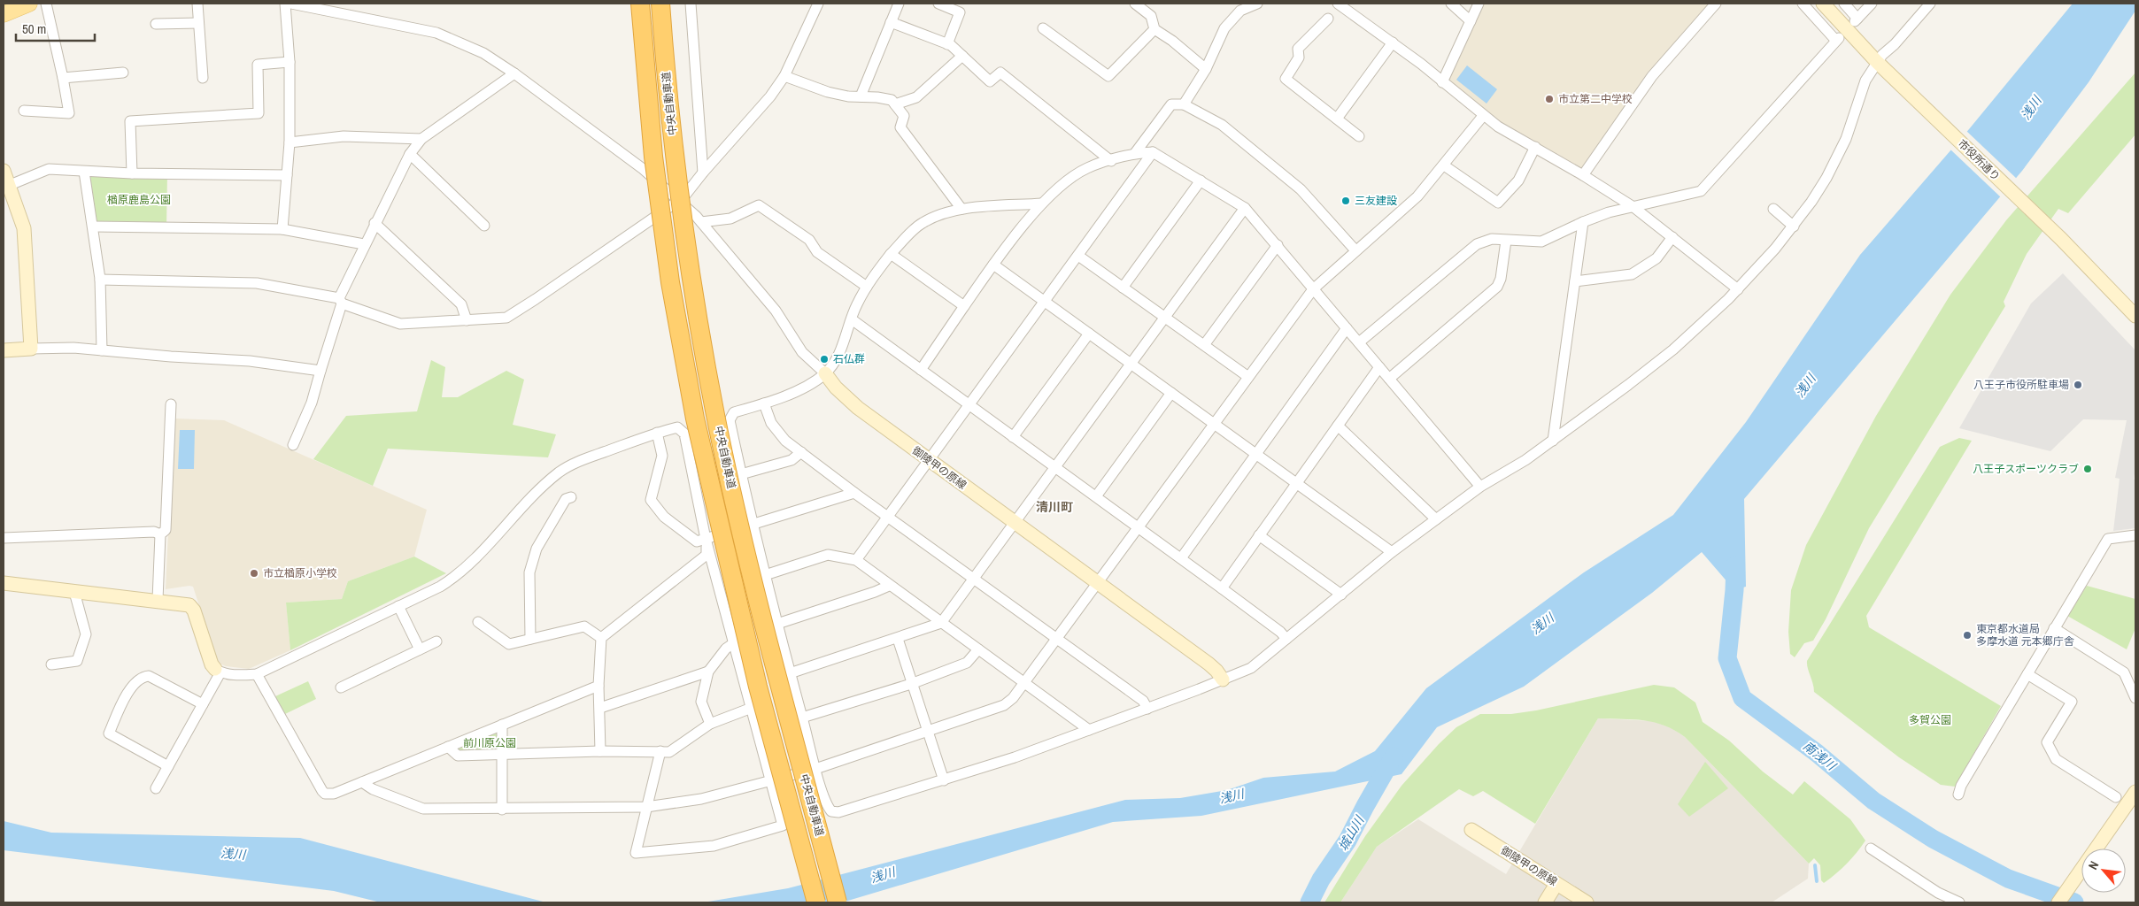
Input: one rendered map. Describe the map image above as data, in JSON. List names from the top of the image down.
{
  "streets": {
    "highway": ["中央自動車道"],
    "street": ["市役所通り", "御陵甲の原線"]
  },
  "districts": ["清川町"],
  "water": ["浅川", "南浅川", "城山川"],
  "parks": ["楢原鹿島公園", "多賀公園", "前川原公園"],
  "places": [
    "市立第二中学校",
    "三友建設",
    "石仏群",
    "八王子市役所駐車場",
    "八王子スポーツクラブ",
    "市立楢原小学校",
    "東京都水道局 多摩水道 元本郷庁舎"
  ],
  "scale_bar": "50 m",
  "north": "top left"
}
